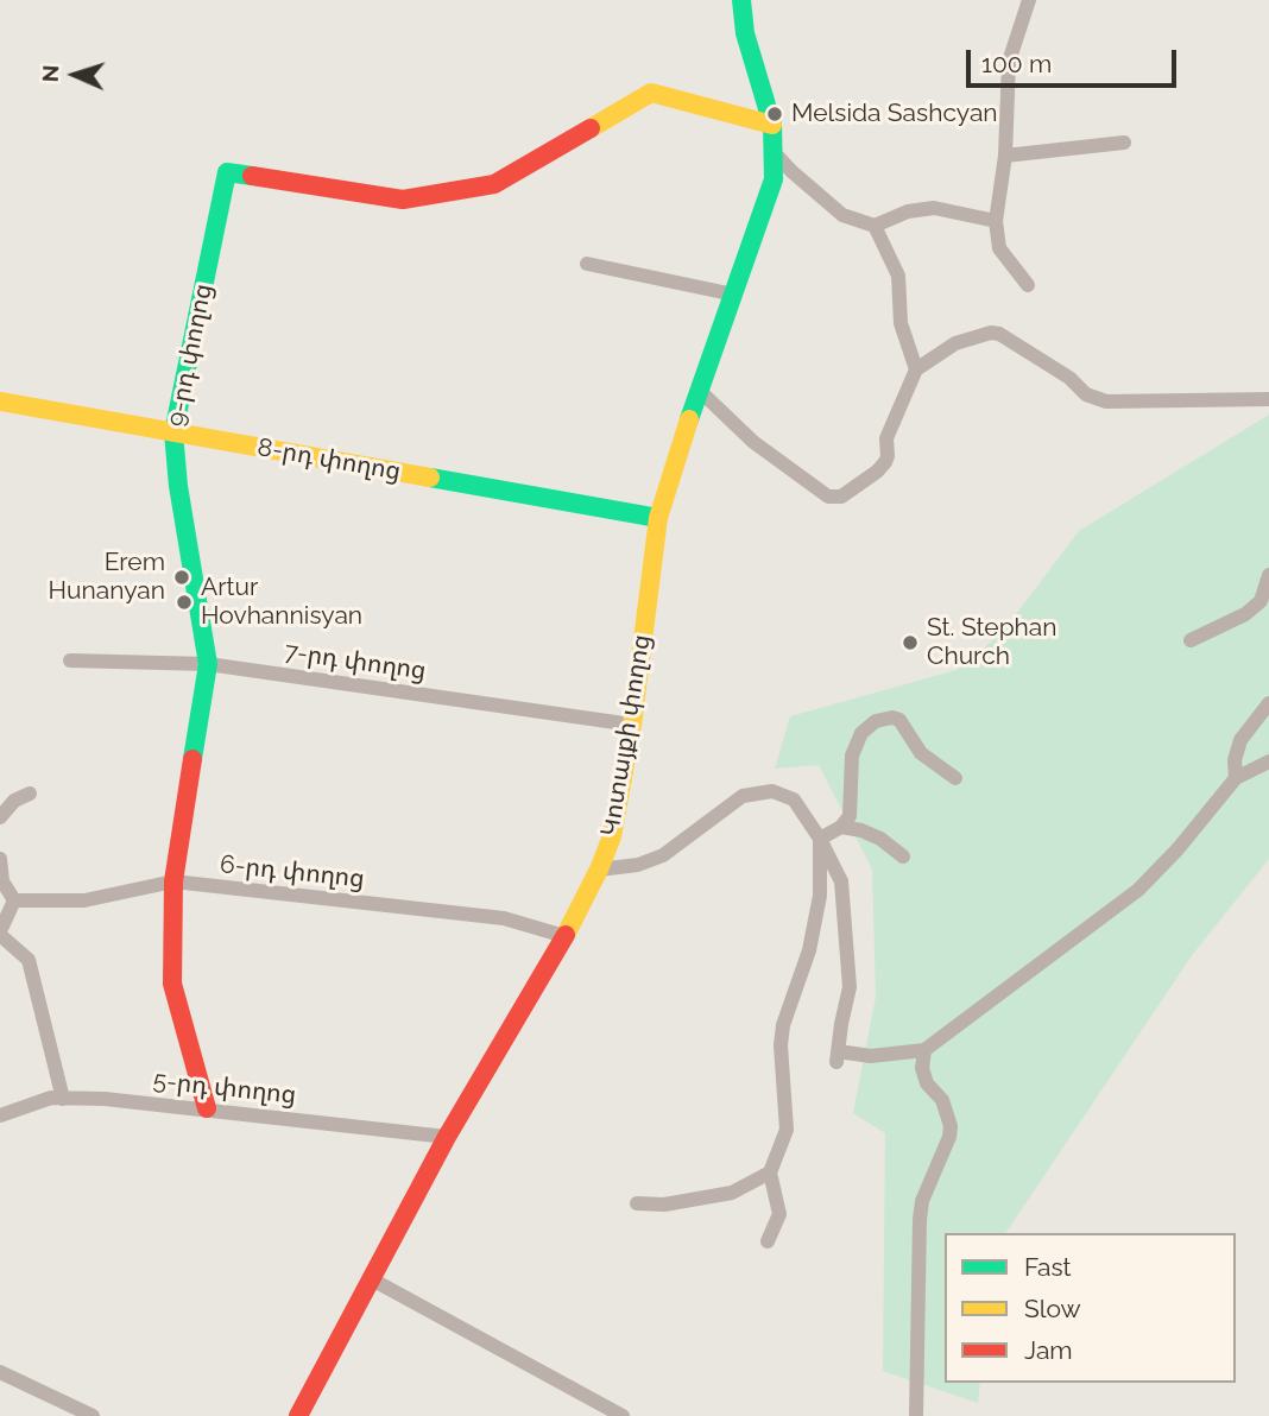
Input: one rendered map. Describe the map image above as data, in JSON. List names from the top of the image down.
{
  "streets": {
    "street": [
      "9-րդ փողոց",
      "8-րդ փողոց",
      "7-րդ փողոց",
      "Կոտայքի փողոց",
      "6-րդ փողոց",
      "5-րդ փողոց"
    ]
  },
  "crossings": [
    ["9-րդ փողոց", "8-րդ փողոց"],
    ["9-րդ փողոց", "7-րդ փողոց"],
    ["9-րդ փողոց", "Կոտայքի փողոց"],
    ["9-րդ փողոց", "6-րդ փողոց"],
    ["9-րդ փողոց", "5-րդ փողոց"],
    ["8-րդ փողոց", "Կոտայքի փողոց"],
    ["7-րդ փողոց", "Կոտայքի փողոց"],
    ["Կոտայքի փողոց", "6-րդ փողոց"],
    ["Կոտայքի փողոց", "5-րդ փողոց"]
  ],
  "places": [
    "Melsida Sashcyan",
    "Erem Hunanyan",
    "Artur Hovhannisyan",
    "St. Stephan Church"
  ],
  "legend": ["Fast", "Slow", "Jam"],
  "scale_bar": "100 m",
  "north": "left"
}
